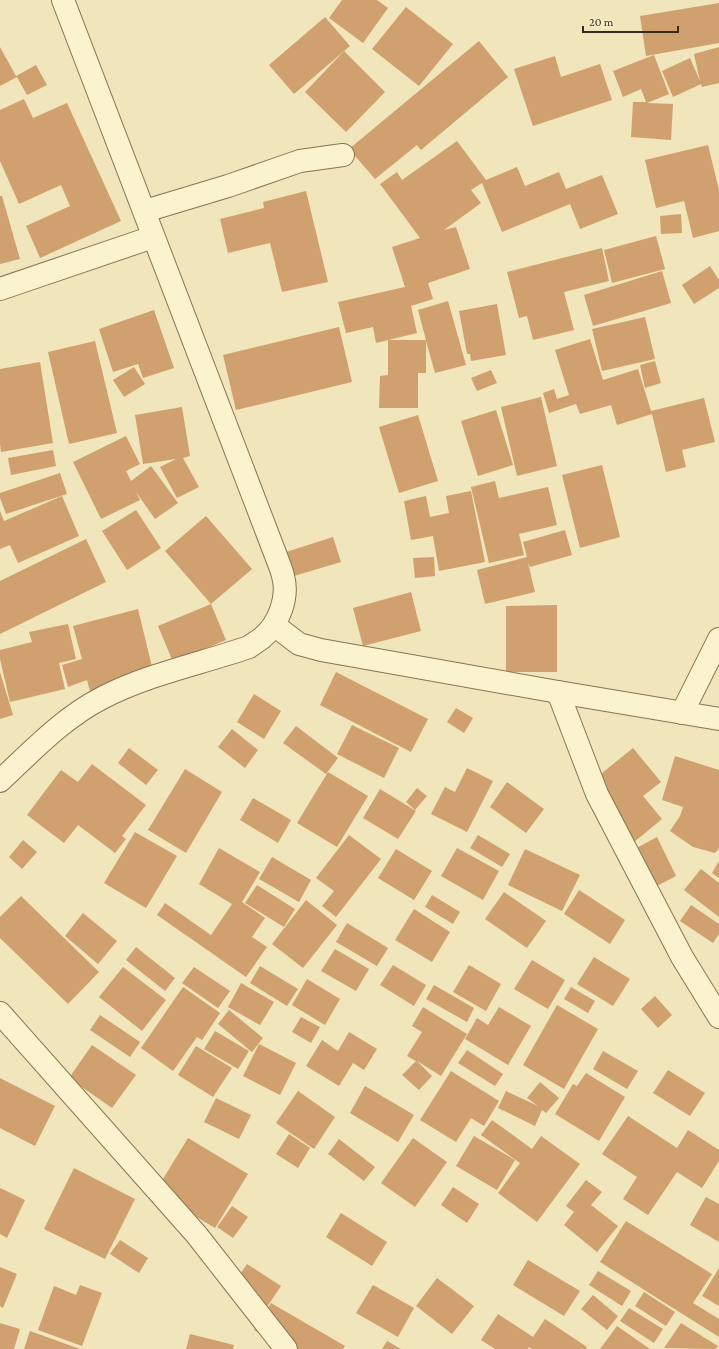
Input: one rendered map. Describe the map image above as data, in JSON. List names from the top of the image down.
{
  "scale_bar": "20 m"
}
